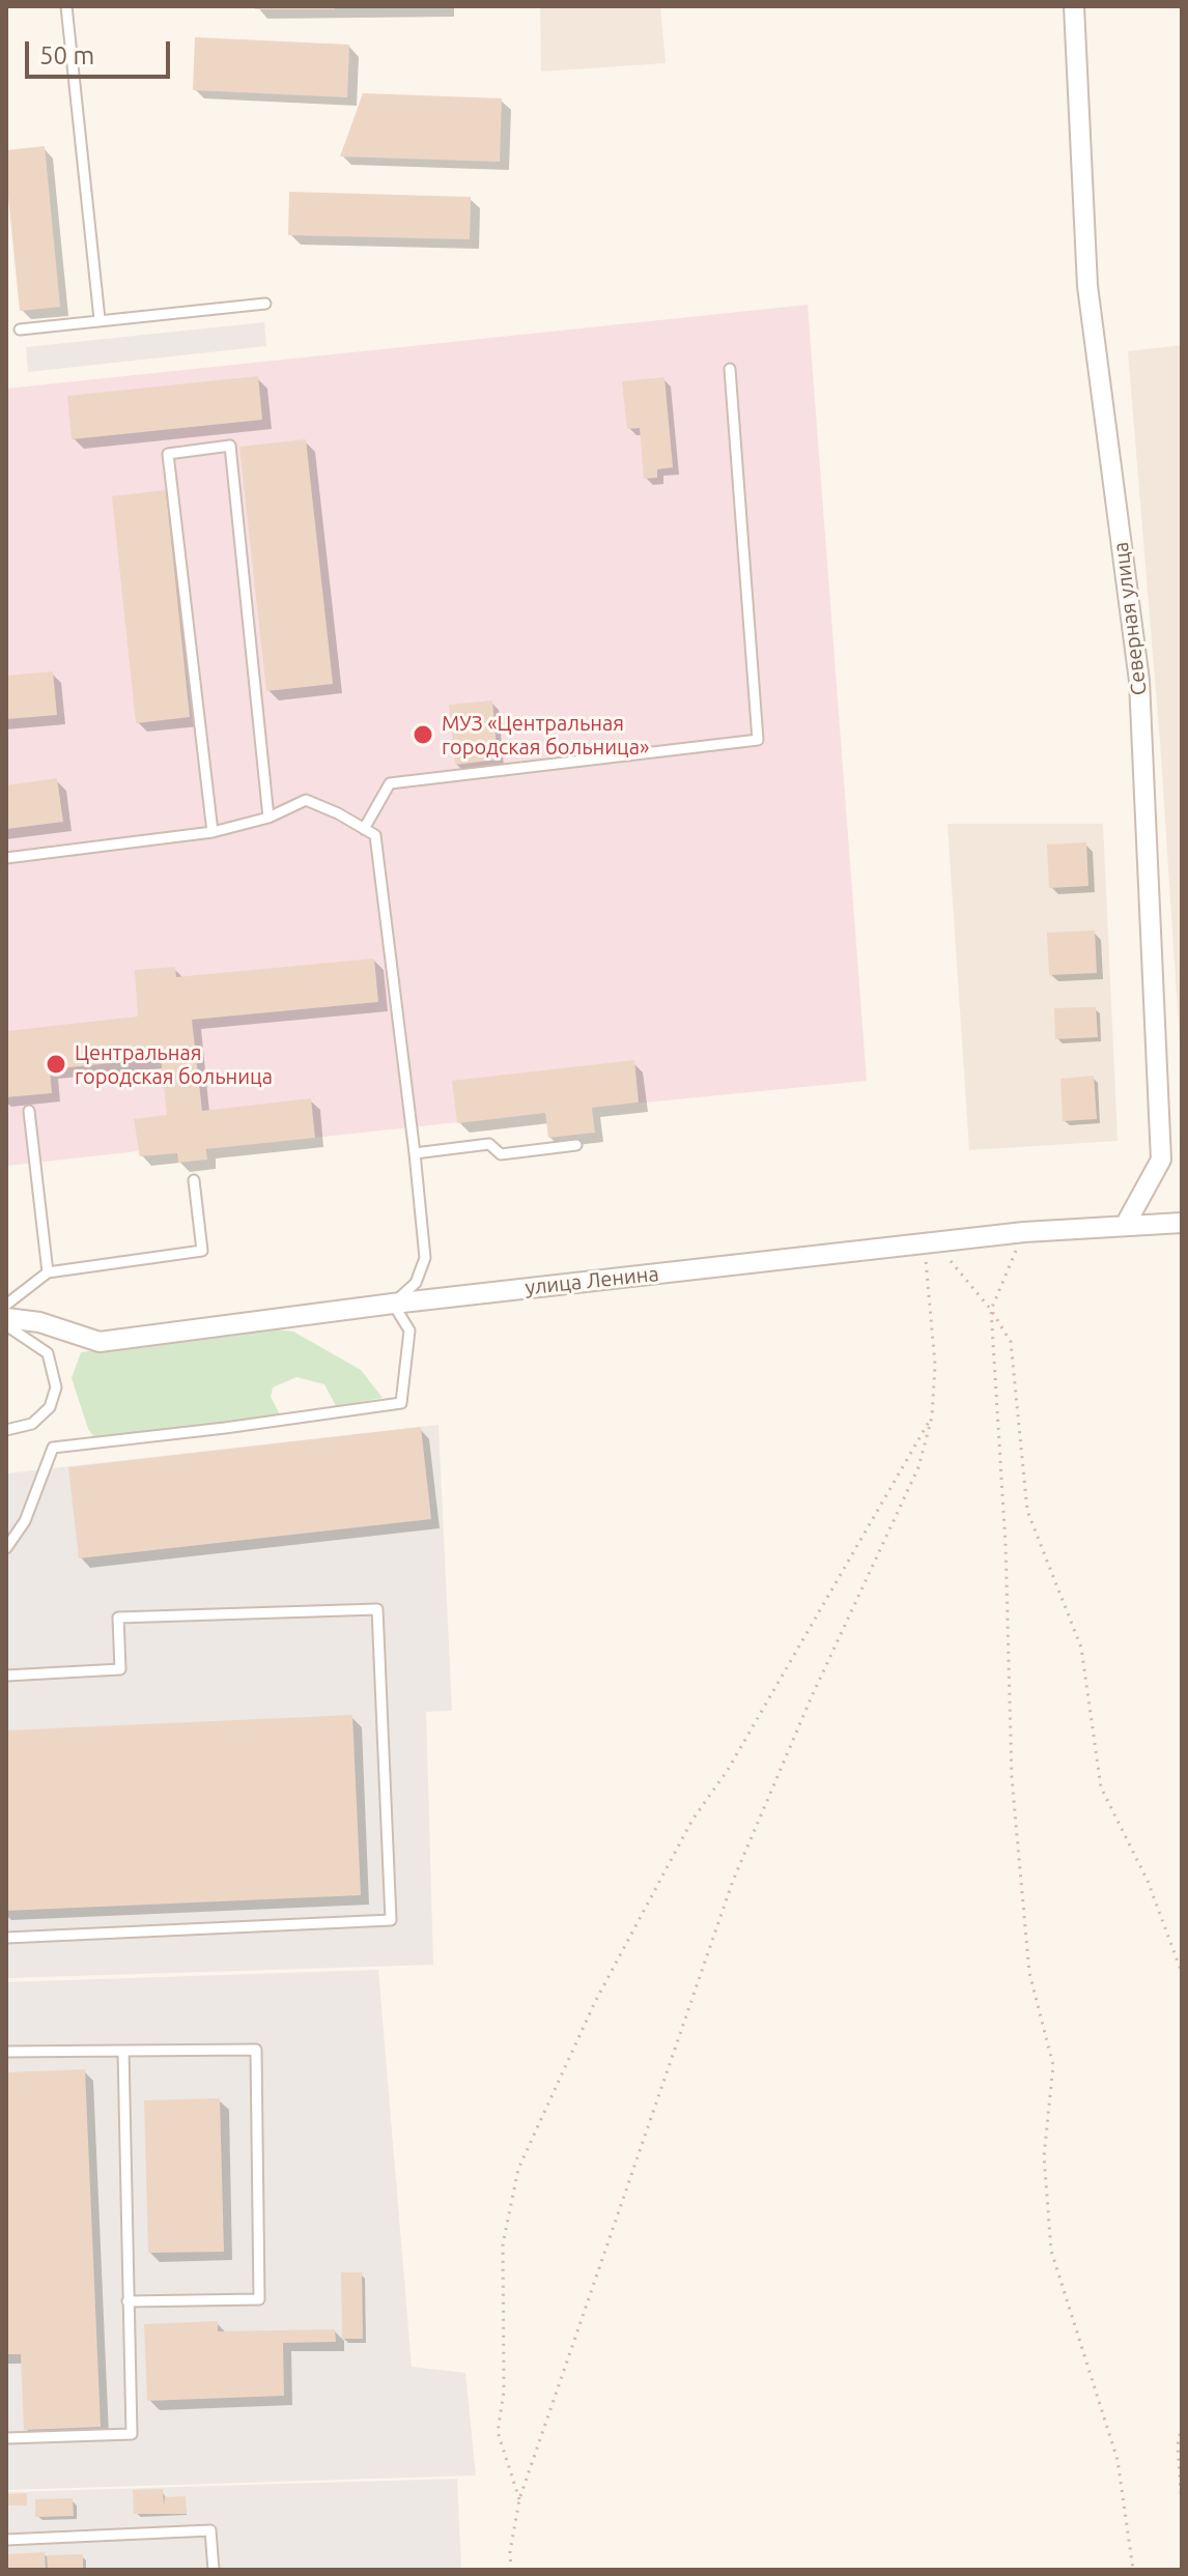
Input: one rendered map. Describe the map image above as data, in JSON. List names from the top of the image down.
{
  "streets": {
    "street": ["Северная улица", "улица Ленина"]
  },
  "crossings": [
    ["Северная улица", "улица Ленина"]
  ],
  "places": ["МУЗ «Центральная городская больница»", "Центральная городская больница"],
  "scale_bar": "50 m"
}
